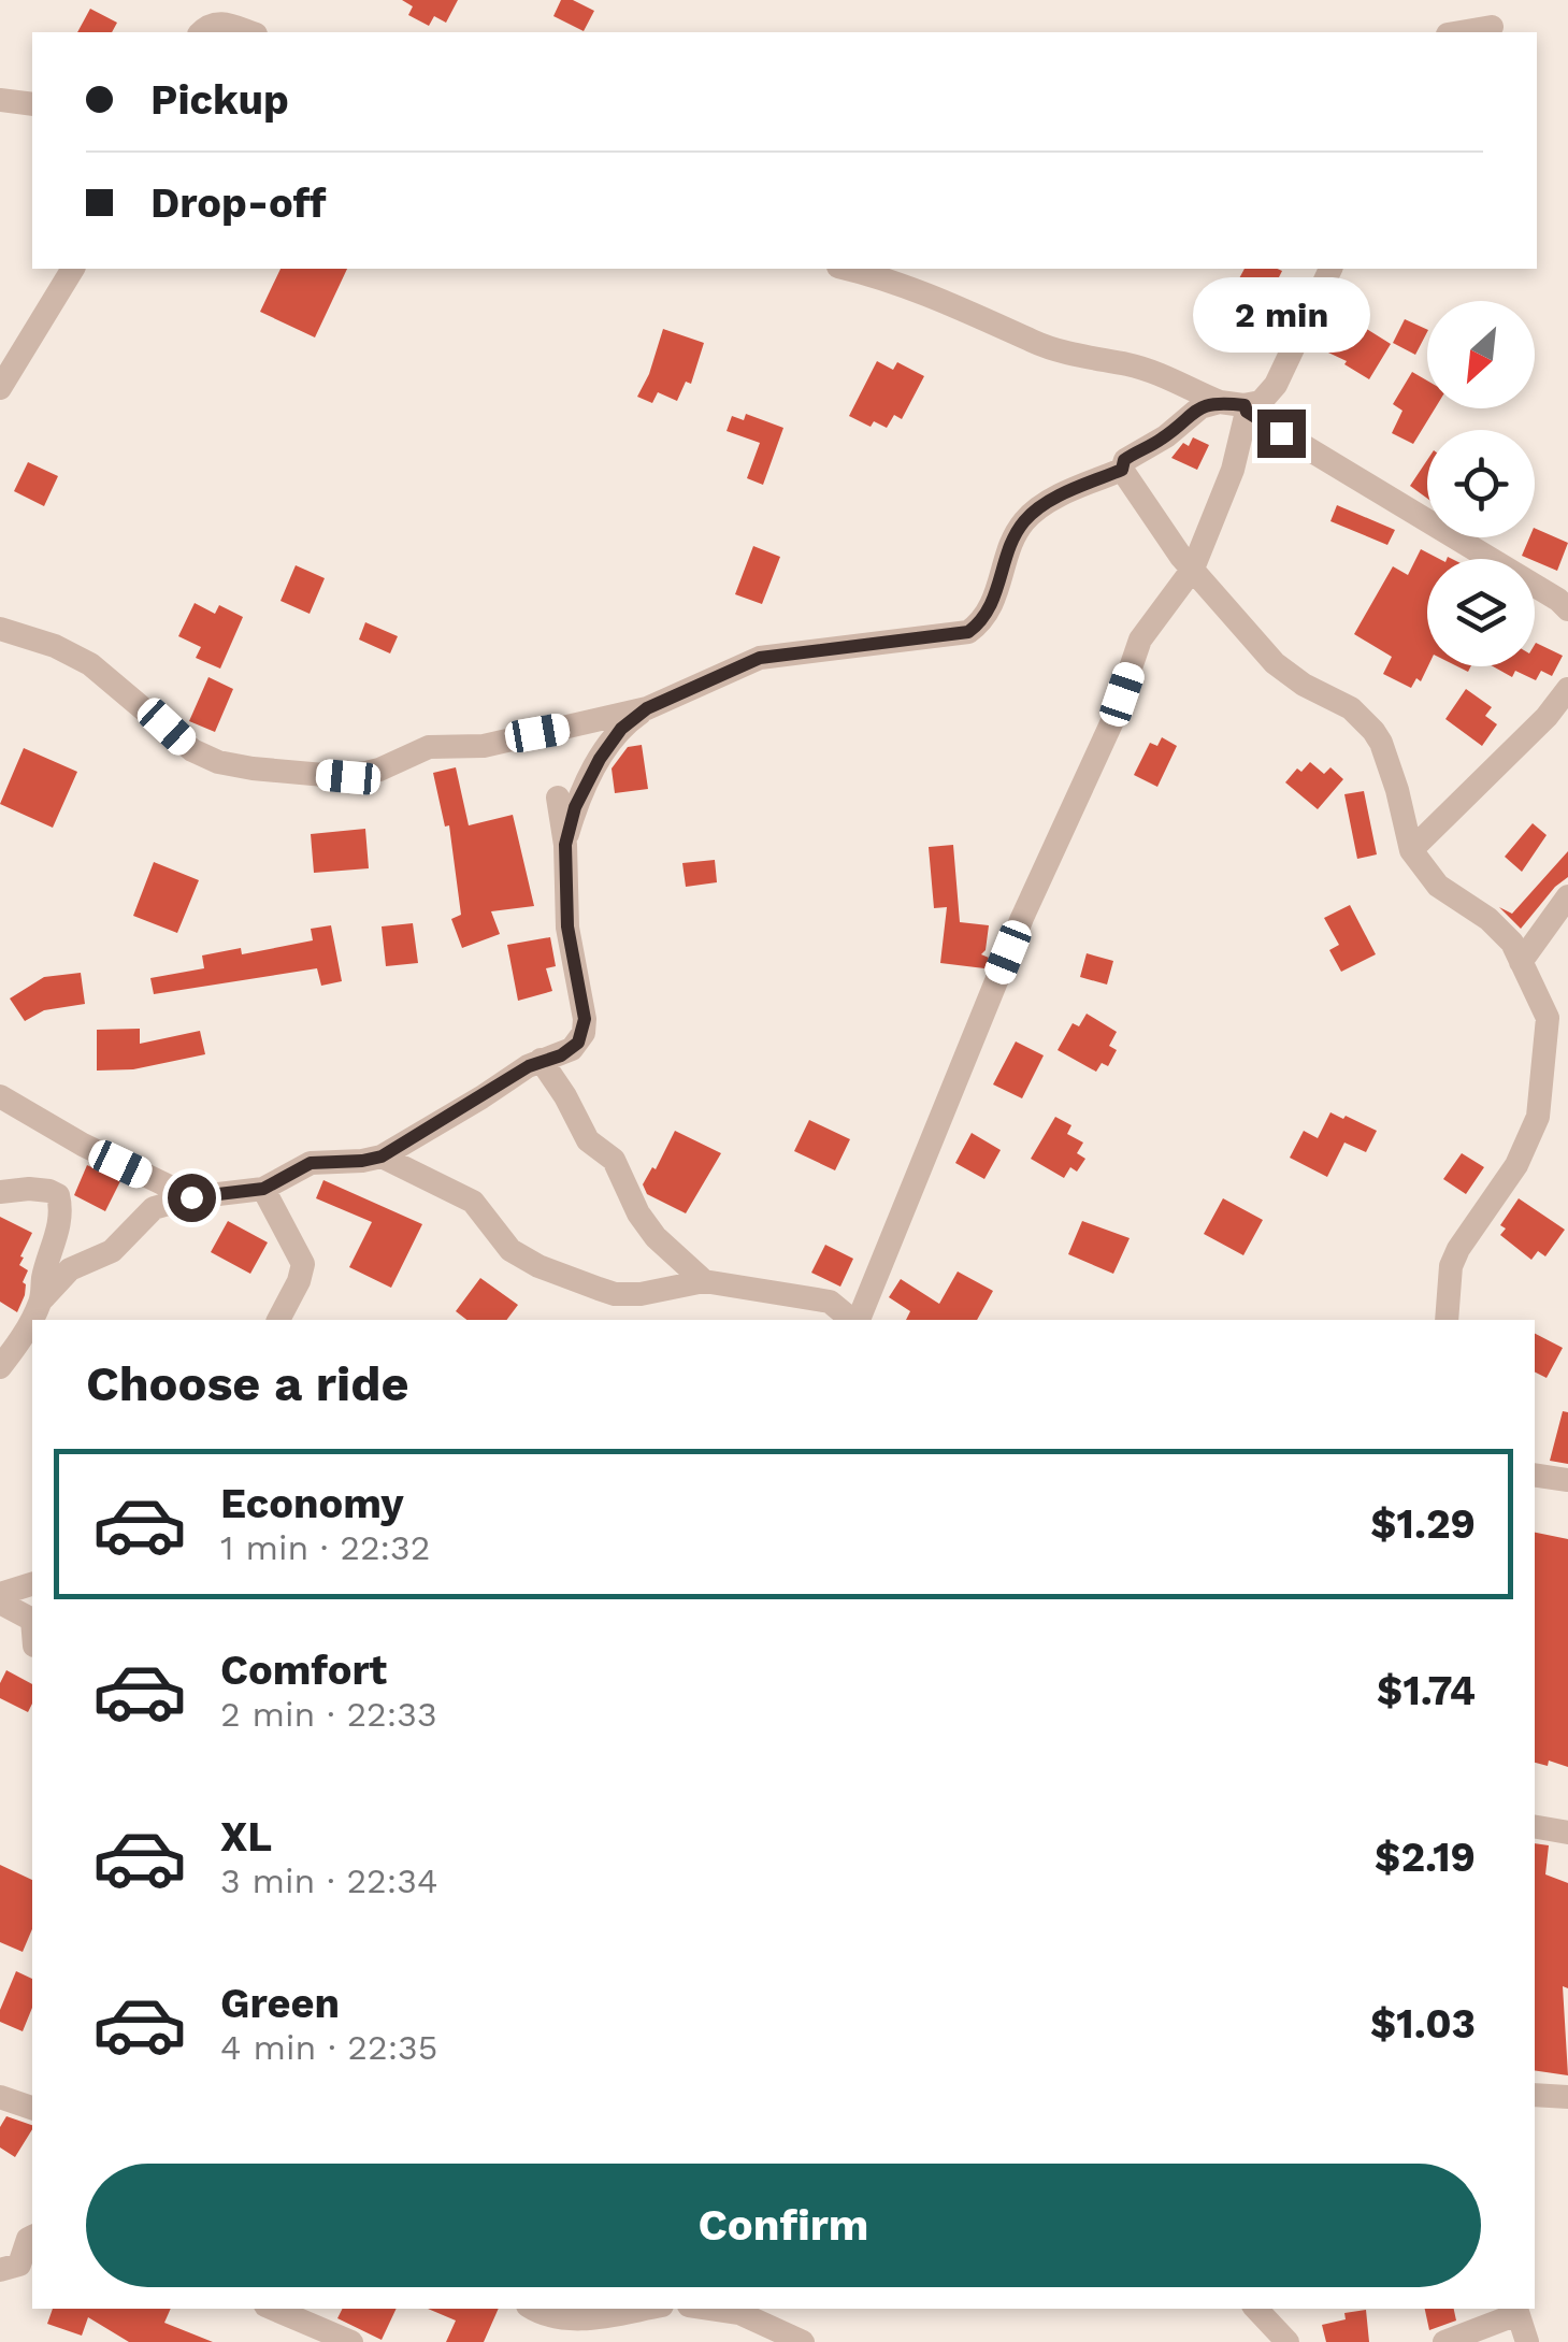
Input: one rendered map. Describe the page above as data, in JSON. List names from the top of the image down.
{
  "north": "bottom left",
  "page": {
    "banner": ["Pickup", "Drop-off"],
    "bubble": "2 min",
    "heading": "Choose a ride",
    "list": [
      {
        "name": "Economy",
        "note": "1 min · 22:32",
        "value": "$1.29"
      },
      {
        "name": "Comfort",
        "note": "2 min · 22:33",
        "value": "$1.74"
      },
      {
        "name": "XL",
        "note": "3 min · 22:34",
        "value": "$2.19"
      },
      {
        "name": "Green",
        "note": "4 min · 22:35",
        "value": "$1.03"
      }
    ],
    "buttons": "Confirm"
  }
}
